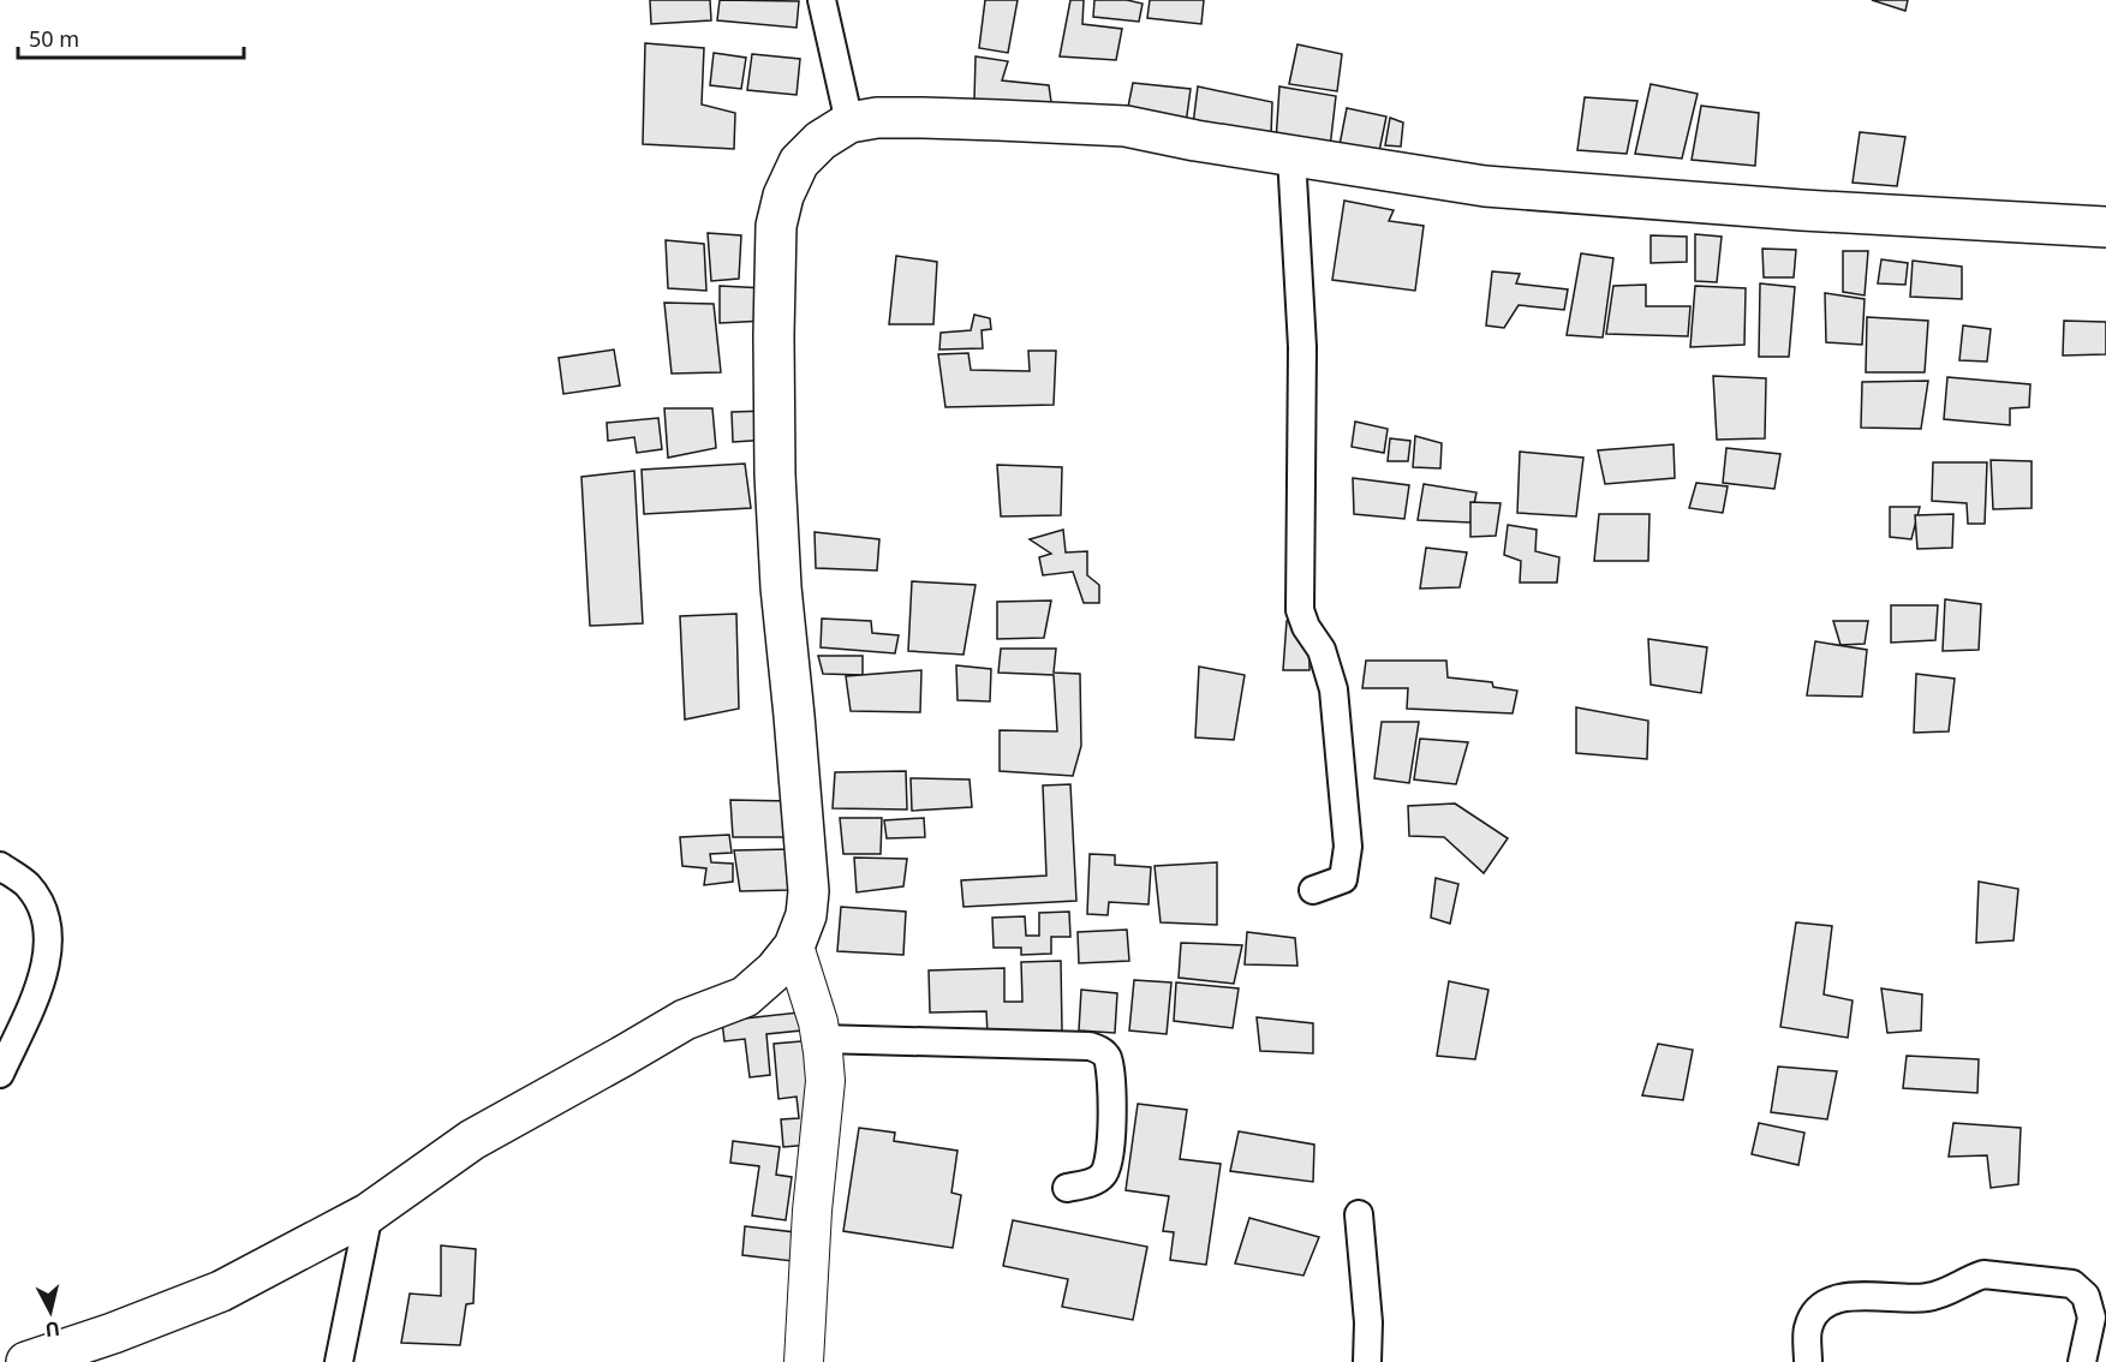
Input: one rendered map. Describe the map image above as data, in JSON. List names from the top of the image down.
{
  "scale_bar": "50 m",
  "north": "bottom"
}
